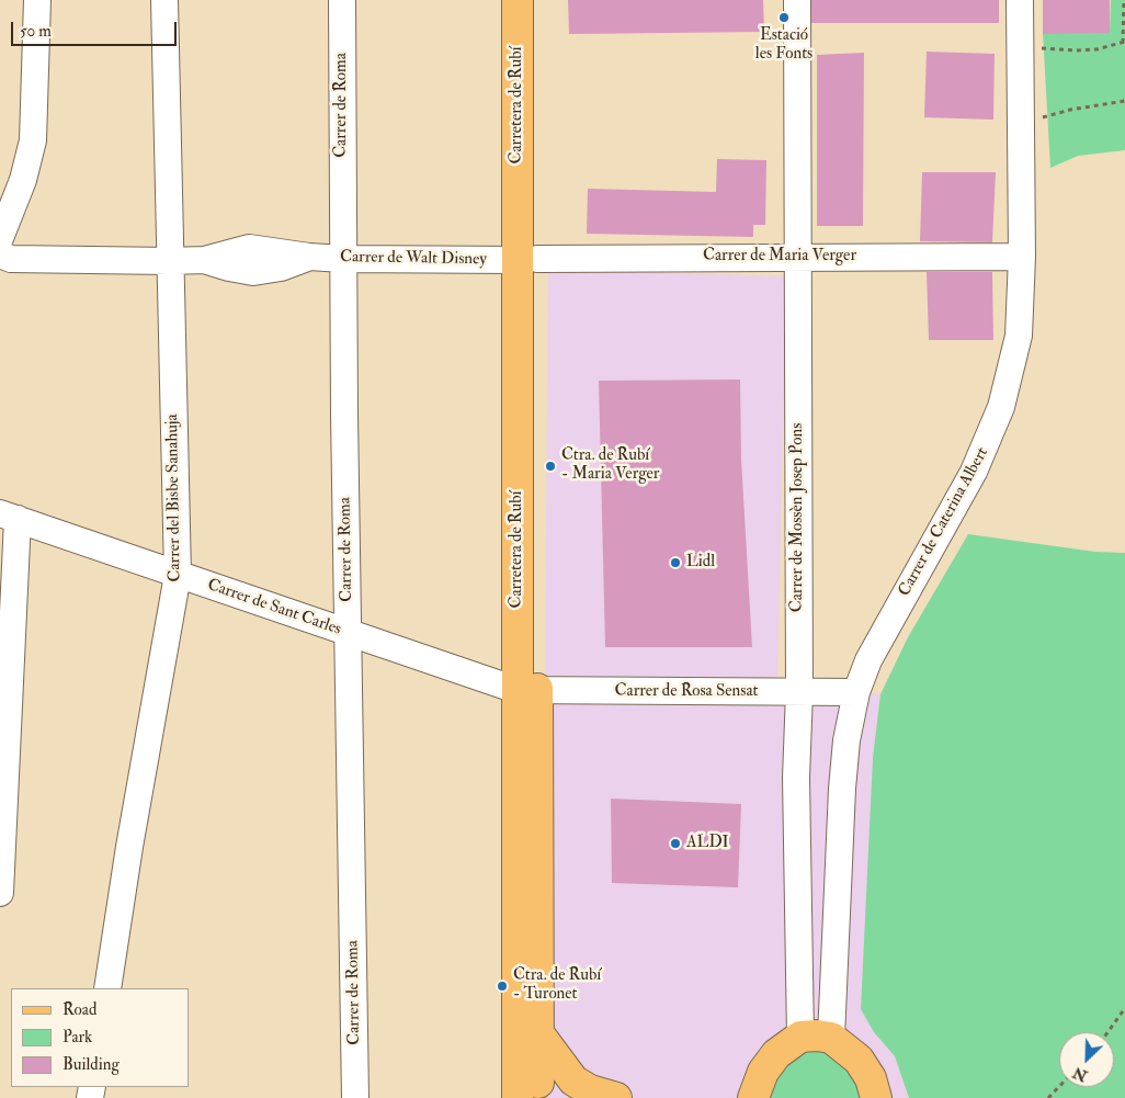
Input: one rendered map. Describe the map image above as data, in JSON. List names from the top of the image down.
{
  "streets": {
    "main road": ["Carretera de Rubí"],
    "street": [
      "Carrer de Roma",
      "Carrer de Maria Verger",
      "Carrer de Walt Disney",
      "Carrer del Bisbe Sanahuja",
      "Carrer de Mossèn Josep Pons",
      "Carrer de Caterina Albert",
      "Carrer de Sant Carles",
      "Carrer de Rosa Sensat"
    ]
  },
  "crossings": [
    ["Carrer de Roma", "Carrer de Walt Disney"],
    ["Carrer de Roma", "Carrer de Sant Carles"],
    ["Carretera de Rubí", "Carrer de Maria Verger"],
    ["Carretera de Rubí", "Carrer de Walt Disney"],
    ["Carretera de Rubí", "Carrer de Sant Carles"],
    ["Carretera de Rubí", "Carrer de Rosa Sensat"],
    ["Carrer de Maria Verger", "Carrer de Walt Disney"],
    ["Carrer de Maria Verger", "Carrer de Mossèn Josep Pons"],
    ["Carrer de Maria Verger", "Carrer de Caterina Albert"],
    ["Carrer de Walt Disney", "Carrer del Bisbe Sanahuja"],
    ["Carrer del Bisbe Sanahuja", "Carrer de Sant Carles"],
    ["Carrer de Mossèn Josep Pons", "Carrer de Rosa Sensat"],
    ["Carrer de Caterina Albert", "Carrer de Rosa Sensat"],
    ["Carrer de Sant Carles", "Carrer de Rosa Sensat"]
  ],
  "places": [
    "Estació les Fonts",
    "Ctra. de Rubí - Maria Verger",
    "Lidl",
    "ALDI",
    "Ctra. de Rubí - Turonet"
  ],
  "legend": ["Road", "Park", "Building"],
  "scale_bar": "50 m",
  "north": "bottom left"
}
